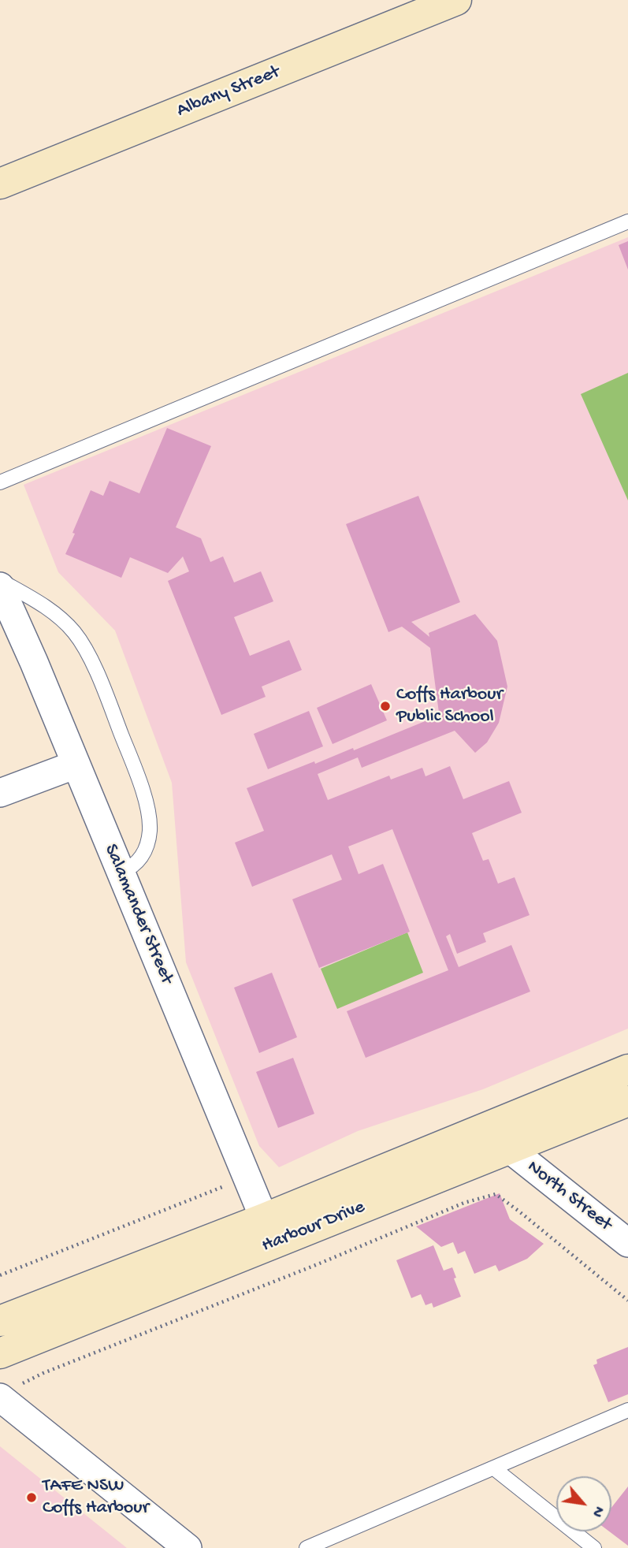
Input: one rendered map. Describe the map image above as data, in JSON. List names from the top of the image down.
{
  "streets": {
    "street": [
      "Albany Street",
      "Salamander Street",
      "North Street",
      "Harbour Drive"
    ]
  },
  "crossings": [
    ["Salamander Street", "Harbour Drive"],
    ["North Street", "Harbour Drive"]
  ],
  "places": ["Coffs Harbour Public School", "TAFE NSW Coffs Harbour"],
  "north": "bottom right"
}
